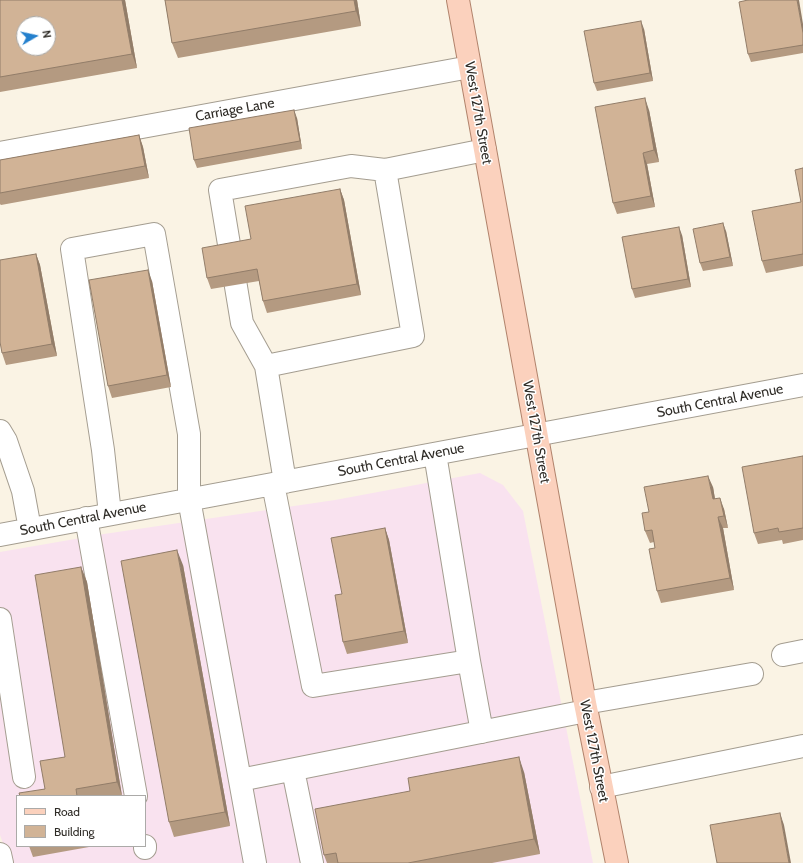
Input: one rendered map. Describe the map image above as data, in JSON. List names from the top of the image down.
{
  "streets": {
    "main road": ["West 127th Street"],
    "street": ["Carriage Lane", "South Central Avenue"]
  },
  "crossings": [
    ["Carriage Lane", "West 127th Street"],
    ["West 127th Street", "South Central Avenue"]
  ],
  "legend": ["Road", "Building"],
  "north": "right"
}
